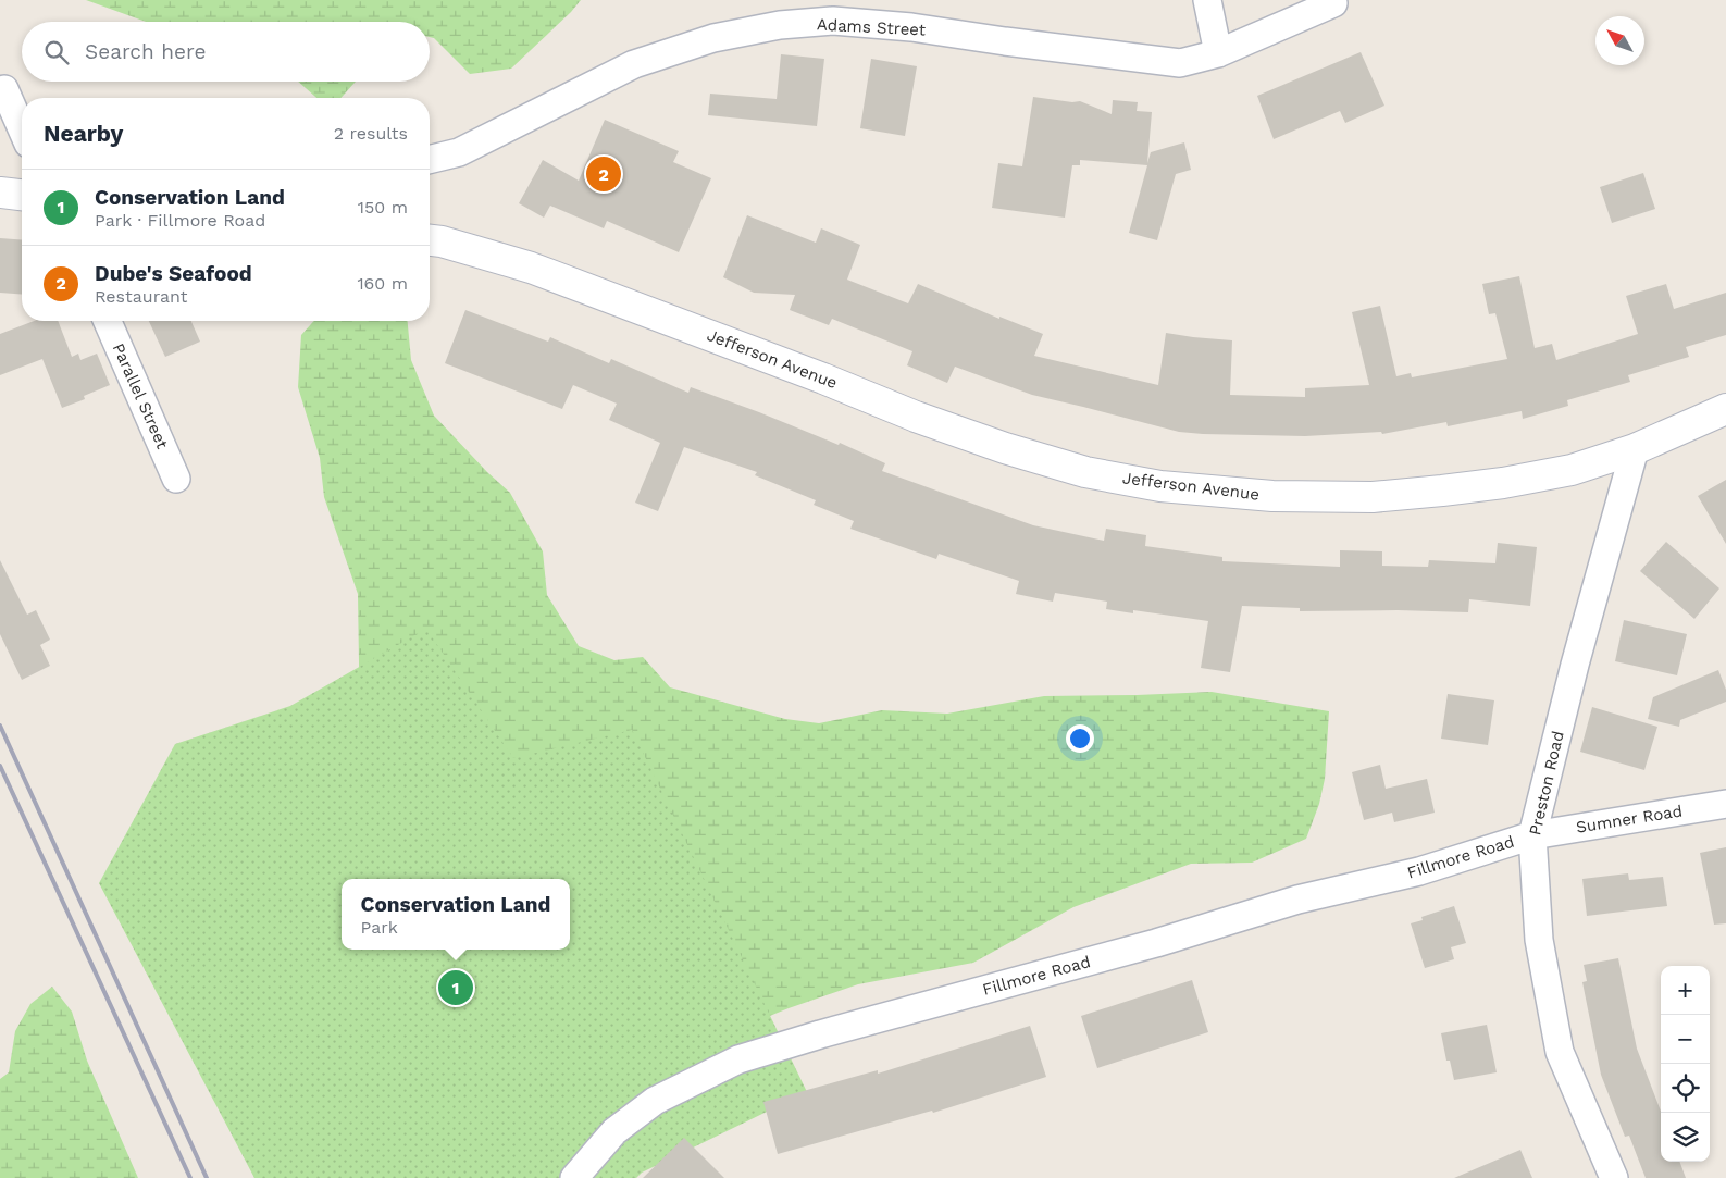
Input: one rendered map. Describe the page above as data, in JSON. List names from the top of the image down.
{
  "streets": {
    "main road": ["Jefferson Avenue"],
    "street": [
      "Adams Street",
      "Parallel Street",
      "Preston Road",
      "Sumner Road",
      "Fillmore Road"
    ]
  },
  "crossings": [
    ["Jefferson Avenue", "Preston Road"],
    ["Preston Road", "Sumner Road"],
    ["Preston Road", "Fillmore Road"],
    ["Sumner Road", "Fillmore Road"]
  ],
  "north": "top left",
  "page": {
    "search": "Search here",
    "heading": ["Nearby", "2 results"],
    "pins": ["2", "1"],
    "list": [
      {
        "mark": "1",
        "name": "Conservation Land",
        "note": "Park · Fillmore Road",
        "value": "150 m"
      },
      {
        "mark": "2",
        "name": "Dube's Seafood",
        "note": "Restaurant",
        "value": "160 m"
      }
    ],
    "popup": ["Conservation Land", "Park"],
    "map_buttons": ["+", "−"]
  }
}
